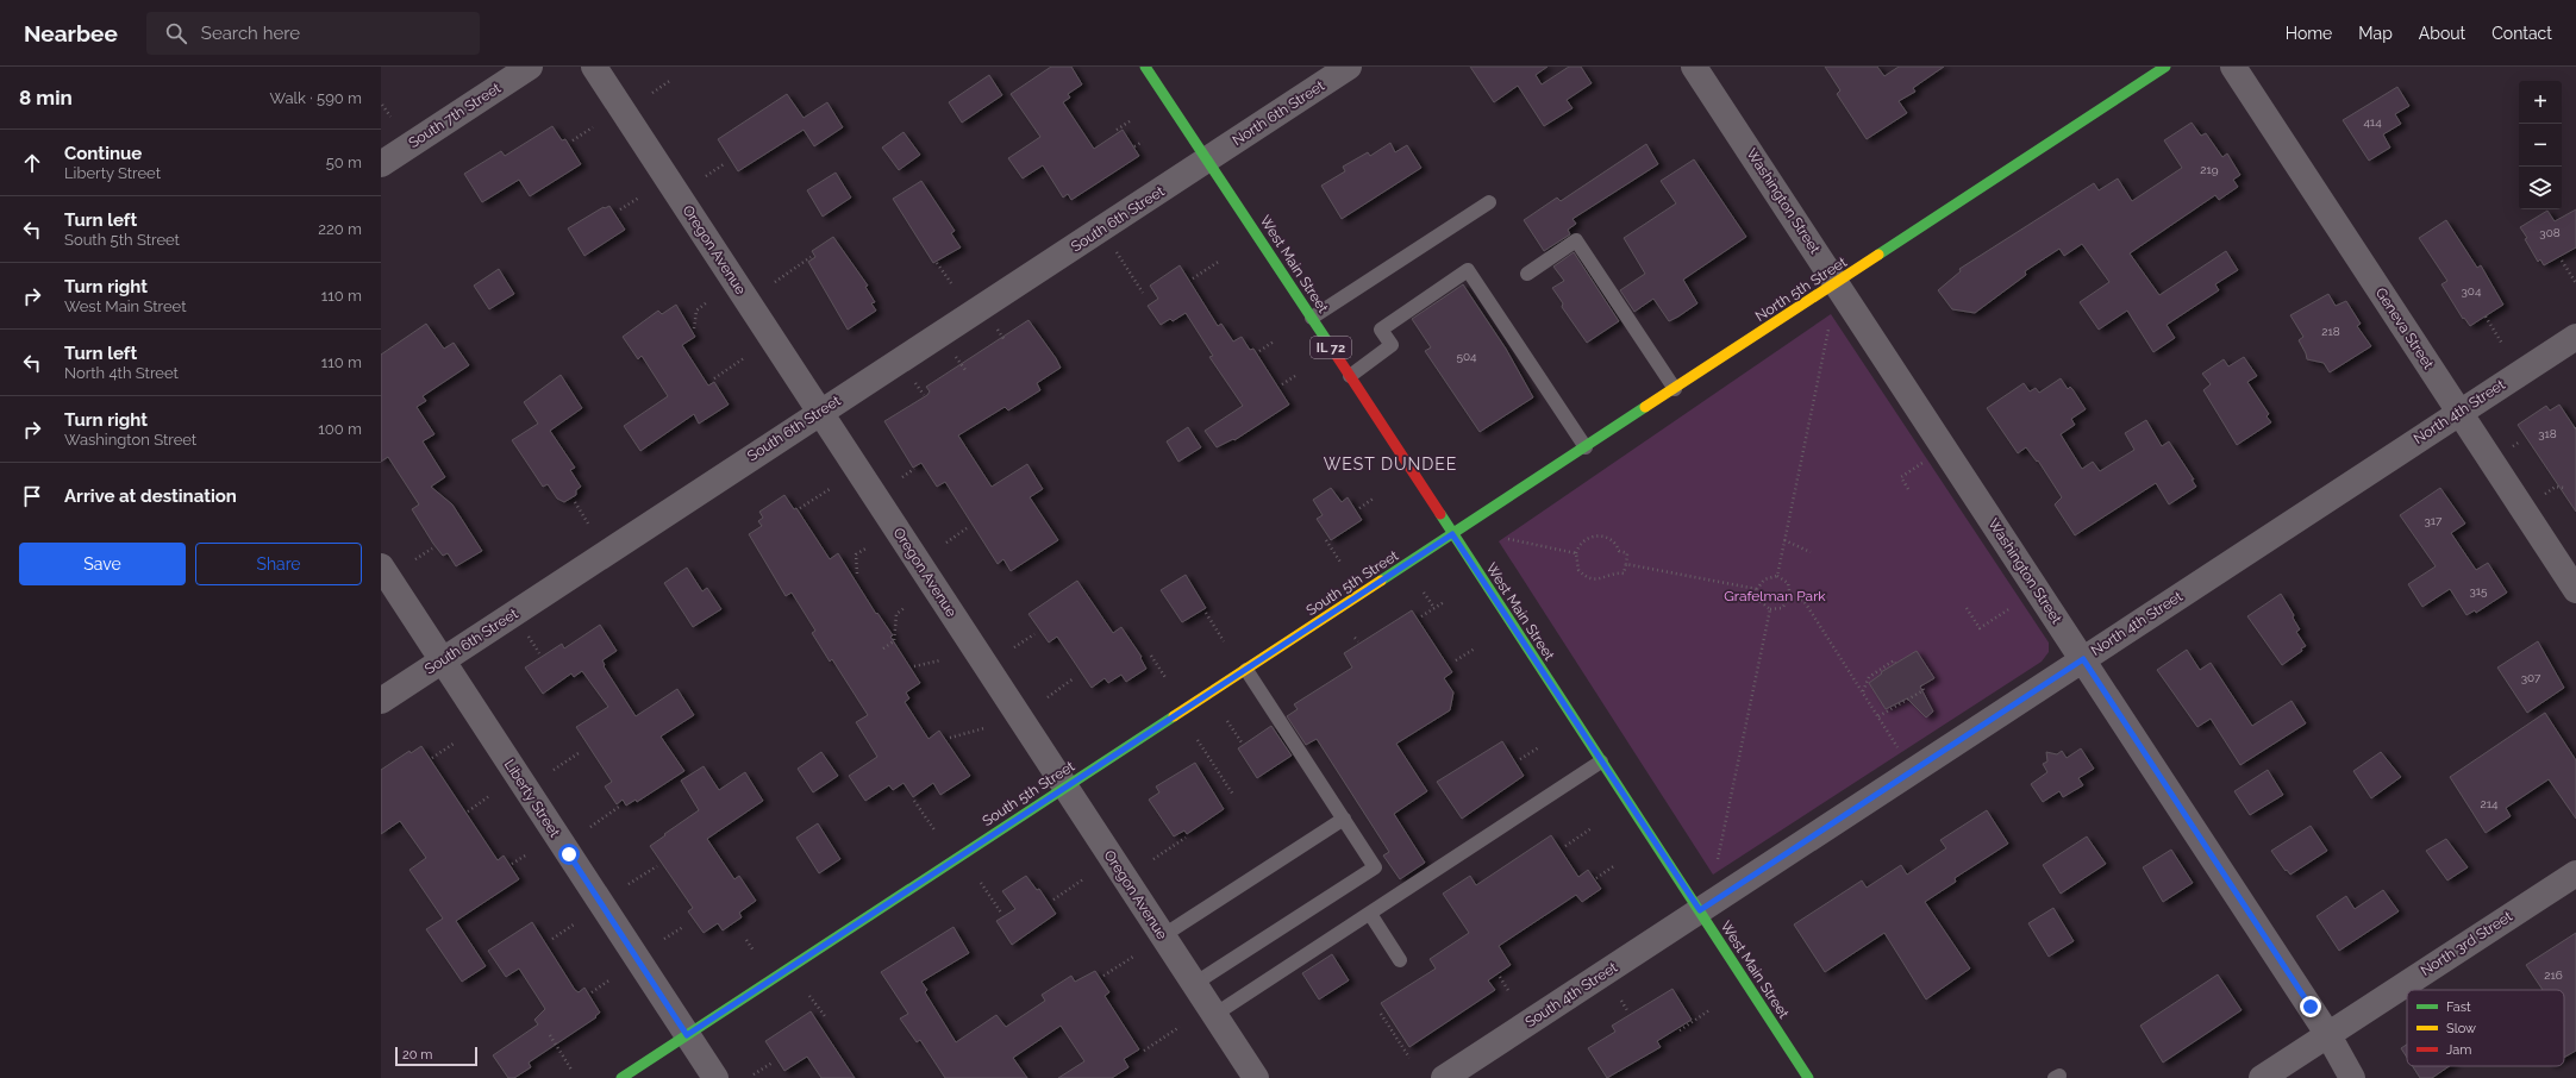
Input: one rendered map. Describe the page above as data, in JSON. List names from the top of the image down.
{
  "streets": {
    "street": [
      "North 6th Street",
      "South 7th Street",
      "Washington Street",
      "South 6th Street",
      "Oregon Avenue",
      "West Main Street",
      "North 5th Street",
      "Geneva Street",
      "IL 72",
      "North 4th Street",
      "South 5th Street",
      "Liberty Street",
      "North 3rd Street",
      "South 4th Street"
    ]
  },
  "crossings": [
    ["North 6th Street", "South 6th Street"],
    ["North 6th Street", "West Main Street"],
    ["Washington Street", "North 5th Street"],
    ["Washington Street", "North 4th Street"],
    ["Washington Street", "North 3rd Street"],
    ["South 6th Street", "Oregon Avenue"],
    ["South 6th Street", "West Main Street"],
    ["South 6th Street", "Liberty Street"],
    ["Oregon Avenue", "South 5th Street"],
    ["West Main Street", "North 5th Street"],
    ["West Main Street", "North 4th Street"],
    ["West Main Street", "South 5th Street"],
    ["West Main Street", "South 4th Street"],
    ["North 5th Street", "South 5th Street"],
    ["Geneva Street", "North 4th Street"],
    ["North 4th Street", "South 4th Street"],
    ["South 5th Street", "Liberty Street"]
  ],
  "districts": ["WEST DUNDEE"],
  "parks": ["Grafelman Park"],
  "house_numbers": [
    "414",
    "219",
    "308",
    "304",
    "218",
    "504",
    "318",
    "317",
    "315",
    "307",
    "214",
    "216"
  ],
  "legend": ["Fast", "Slow", "Jam"],
  "scale_bar": "20 m",
  "page": {
    "header": "Nearbee",
    "search": "Search here",
    "nav": [
      "Home",
      "Map",
      "About",
      "Contact"
    ],
    "heading": ["8 min", "Walk · 590 m"],
    "map_buttons": ["+", "−"],
    "list": [
      ["Continue", "Liberty Street", "50 m"],
      ["Turn left", "South 5th Street", "220 m"],
      ["Turn right", "West Main Street", "110 m"],
      ["Turn left", "North 4th Street", "110 m"],
      ["Turn right", "Washington Street", "100 m"],
      "Arrive at destination"
    ],
    "buttons": ["Save", "Share"],
    "scale": "20 m"
  }
}
